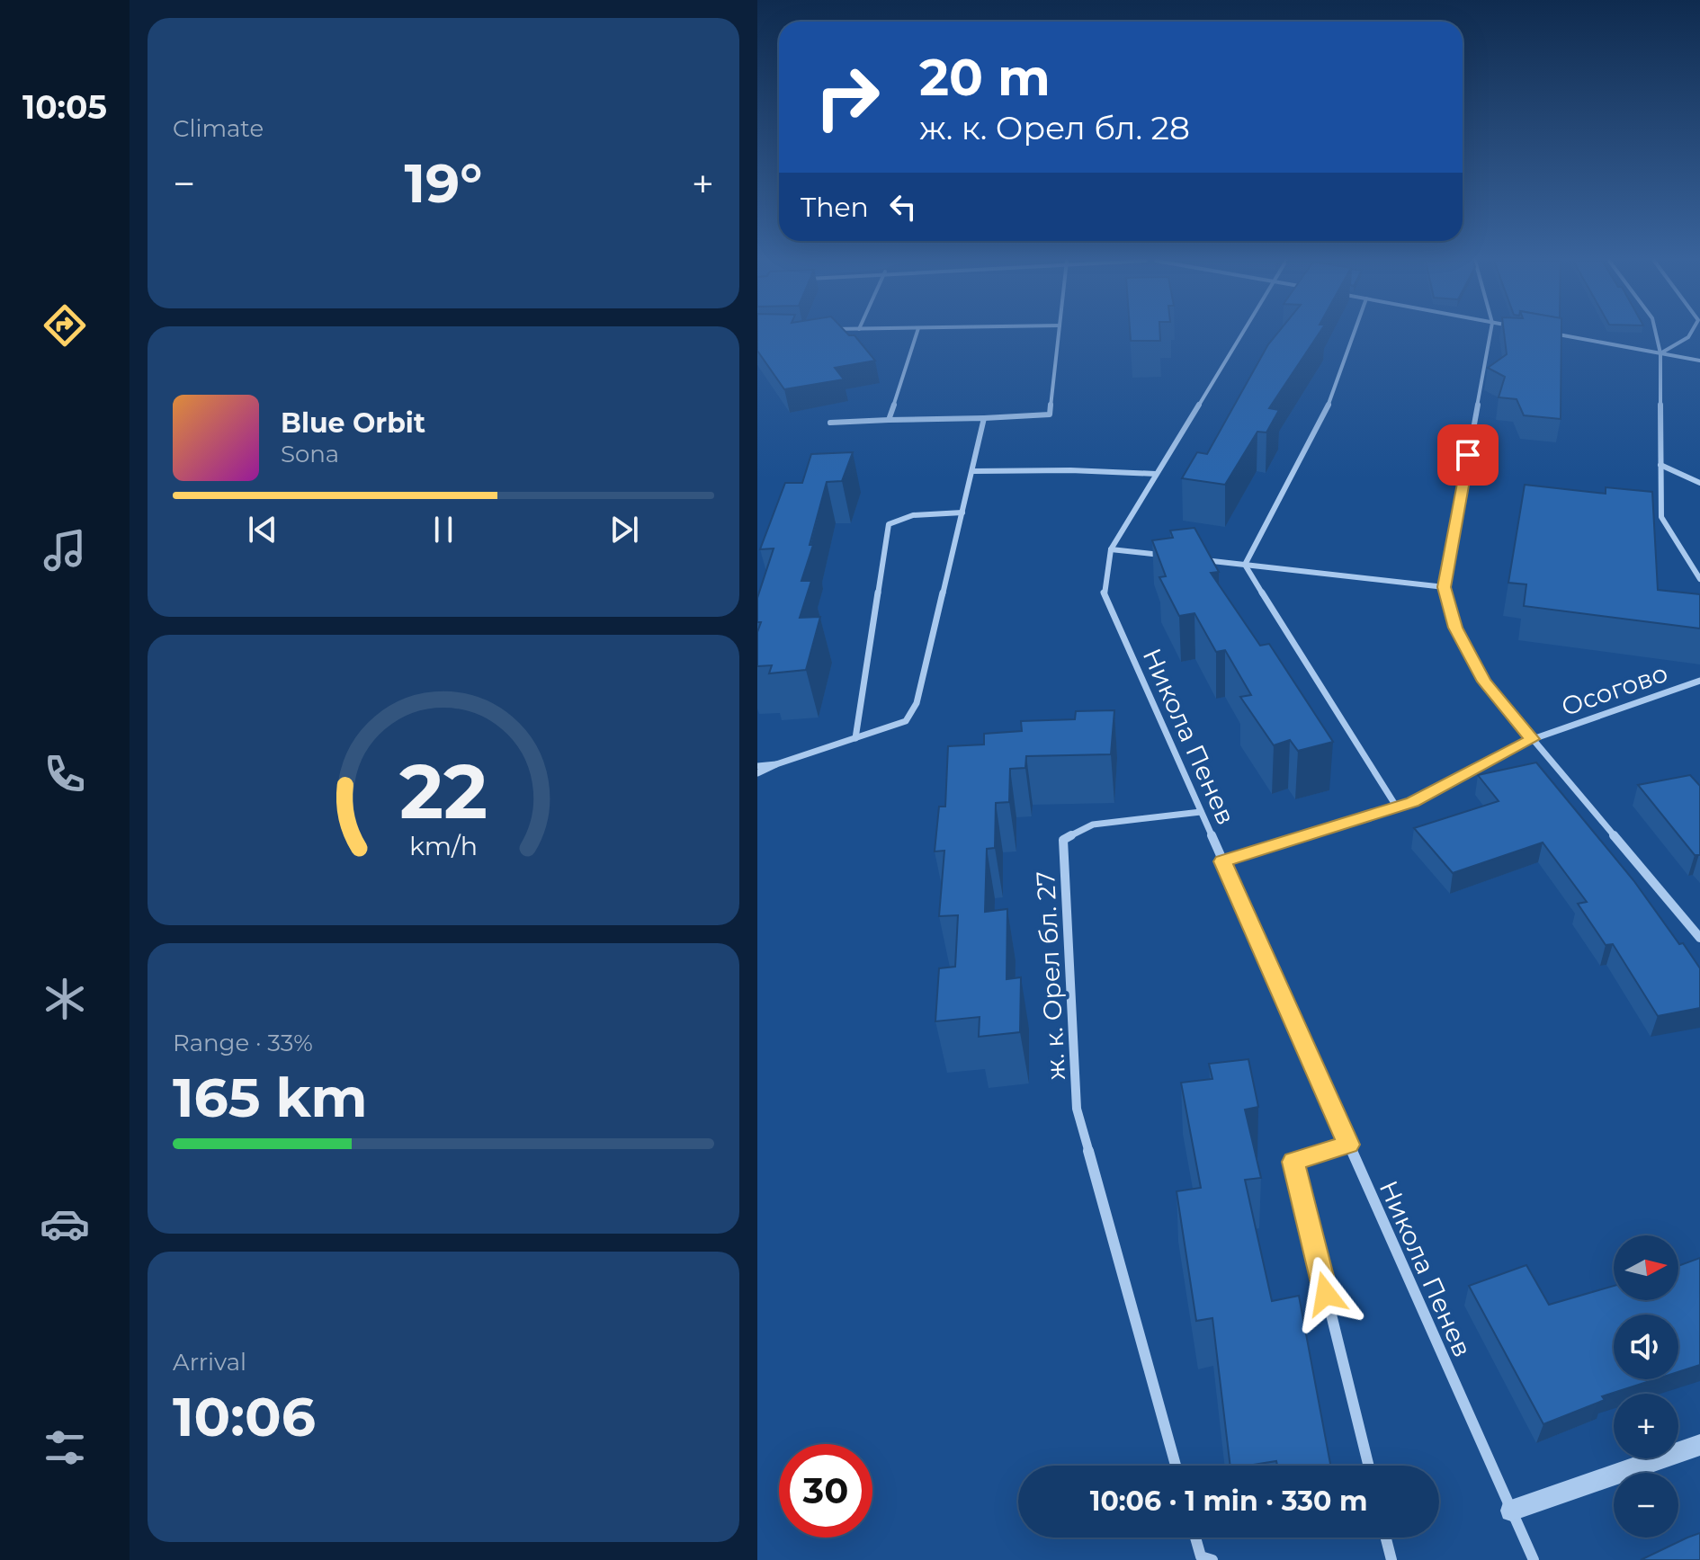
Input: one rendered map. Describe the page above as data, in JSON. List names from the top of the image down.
{
  "streets": {
    "street": ["Осогово", "Никола Пенев", "ж. к. Орел бл. 27"]
  },
  "crossings": [
    ["Осогово", "Никола Пенев"],
    ["Никола Пенев", "ж. к. Орел бл. 27"]
  ],
  "north": "right",
  "page": {
    "tabs": "10:05",
    "tile": [
      "Climate",
      ["Range · 33%", "165 km"],
      ["Arrival", "10:06"]
    ],
    "turn": ["20 m", "ж. к. Орел бл. 28"],
    "heat": ["−", "19°", "+"],
    "then": "Then",
    "song": ["Blue Orbit", "Sona"],
    "map_buttons": ["+", "−"],
    "limit": "30",
    "trip": "10:06 · 1 min · 330 m",
    "gauge": ["22", "km/h"]
  }
}
